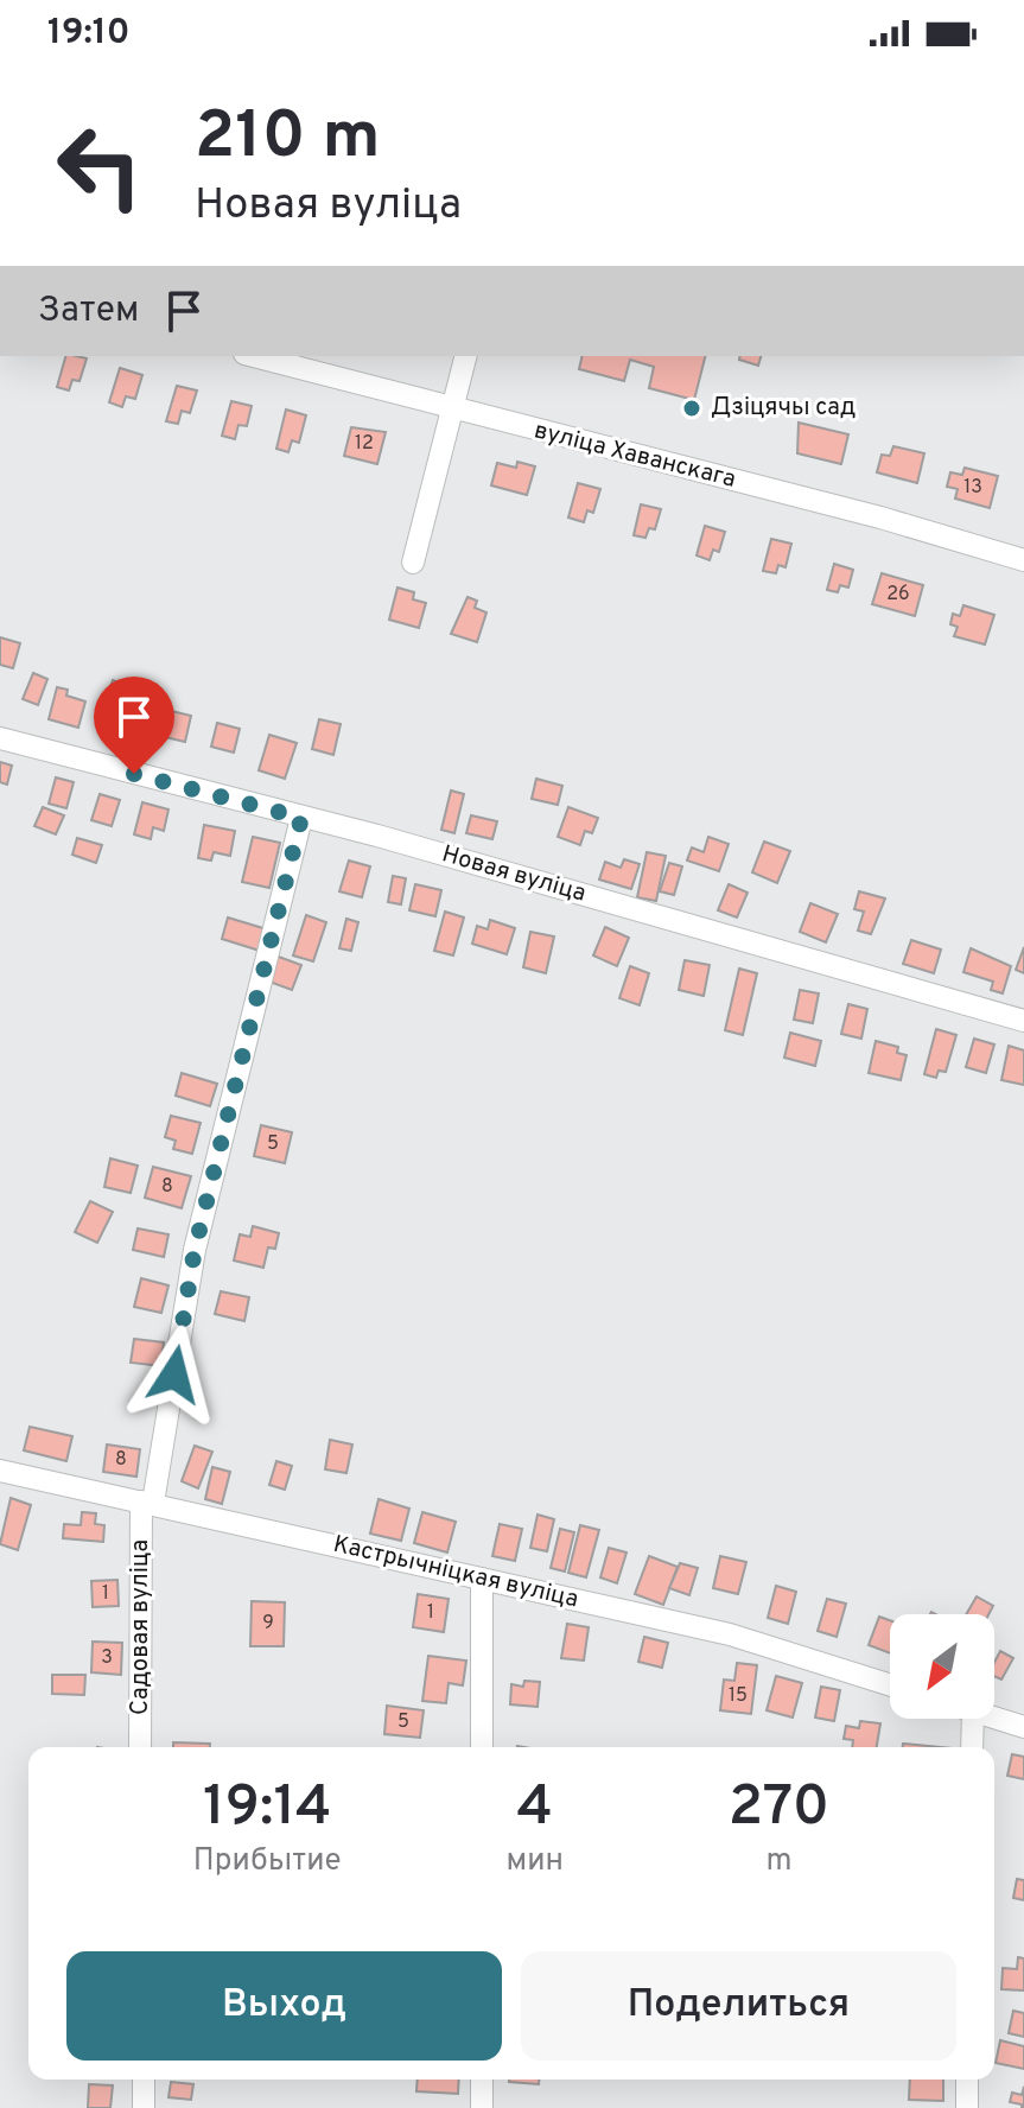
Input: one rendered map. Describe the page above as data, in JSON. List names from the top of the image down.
{
  "streets": {
    "street": [
      "вуліца Хаванскага",
      "Новая вуліца",
      "Кастрычніцкая вуліца",
      "Садовая вуліца"
    ]
  },
  "crossings": [
    ["Новая вуліца", "Садовая вуліца"],
    ["Кастрычніцкая вуліца", "Садовая вуліца"]
  ],
  "places": ["Дзіцячы сад"],
  "house_numbers": [
    "12",
    "13",
    "26",
    "5",
    "8",
    "8",
    "1",
    "1",
    "9",
    "3",
    "15",
    "5"
  ],
  "north": "bottom left",
  "page": {
    "status": "19:10",
    "turn": ["210 m", "Новая вуліца"],
    "then": "Затем",
    "eta": [
      "19:14",
      "Прибытие",
      "4",
      "мин",
      "270",
      "m"
    ],
    "buttons": ["Выход", "Поделиться"]
  }
}
